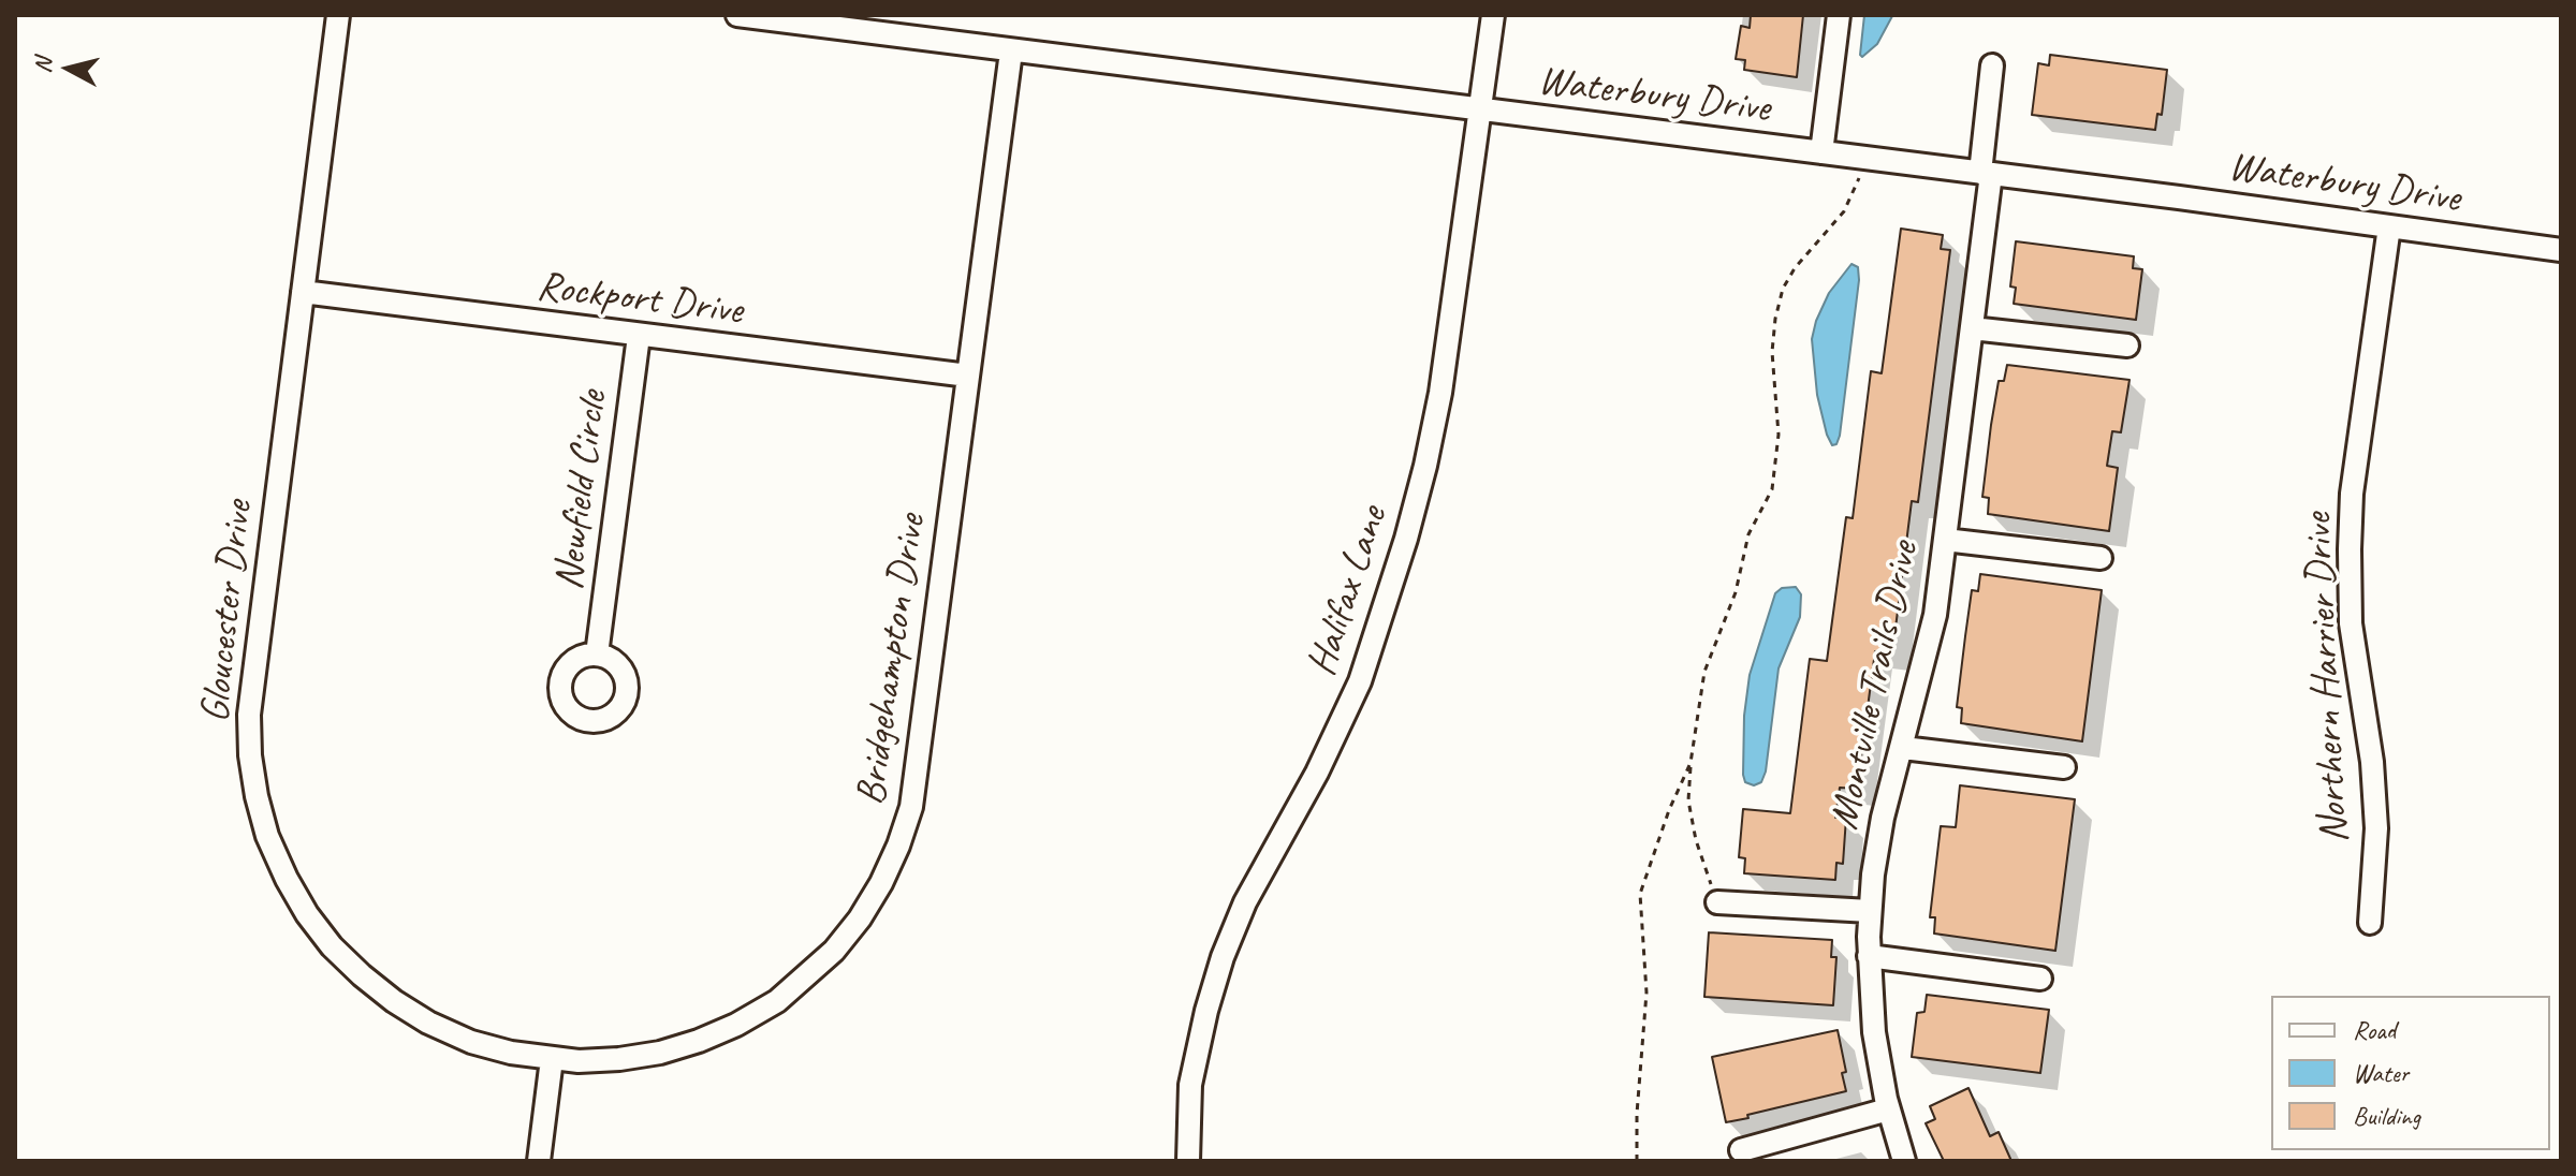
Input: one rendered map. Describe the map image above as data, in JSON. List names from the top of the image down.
{
  "streets": {
    "street": [
      "Waterbury Drive",
      "Rockport Drive",
      "Newfield Circle",
      "Halifax Lane",
      "Gloucester Drive",
      "Bridgehampton Drive",
      "Northern Harrier Drive",
      "Montville Trails Drive"
    ]
  },
  "crossings": [
    ["Waterbury Drive", "Halifax Lane"],
    ["Waterbury Drive", "Bridgehampton Drive"],
    ["Waterbury Drive", "Northern Harrier Drive"],
    ["Waterbury Drive", "Montville Trails Drive"],
    ["Rockport Drive", "Newfield Circle"],
    ["Rockport Drive", "Gloucester Drive"],
    ["Rockport Drive", "Bridgehampton Drive"],
    ["Gloucester Drive", "Bridgehampton Drive"]
  ],
  "legend": ["Road", "Water", "Building"],
  "north": "left"
}
